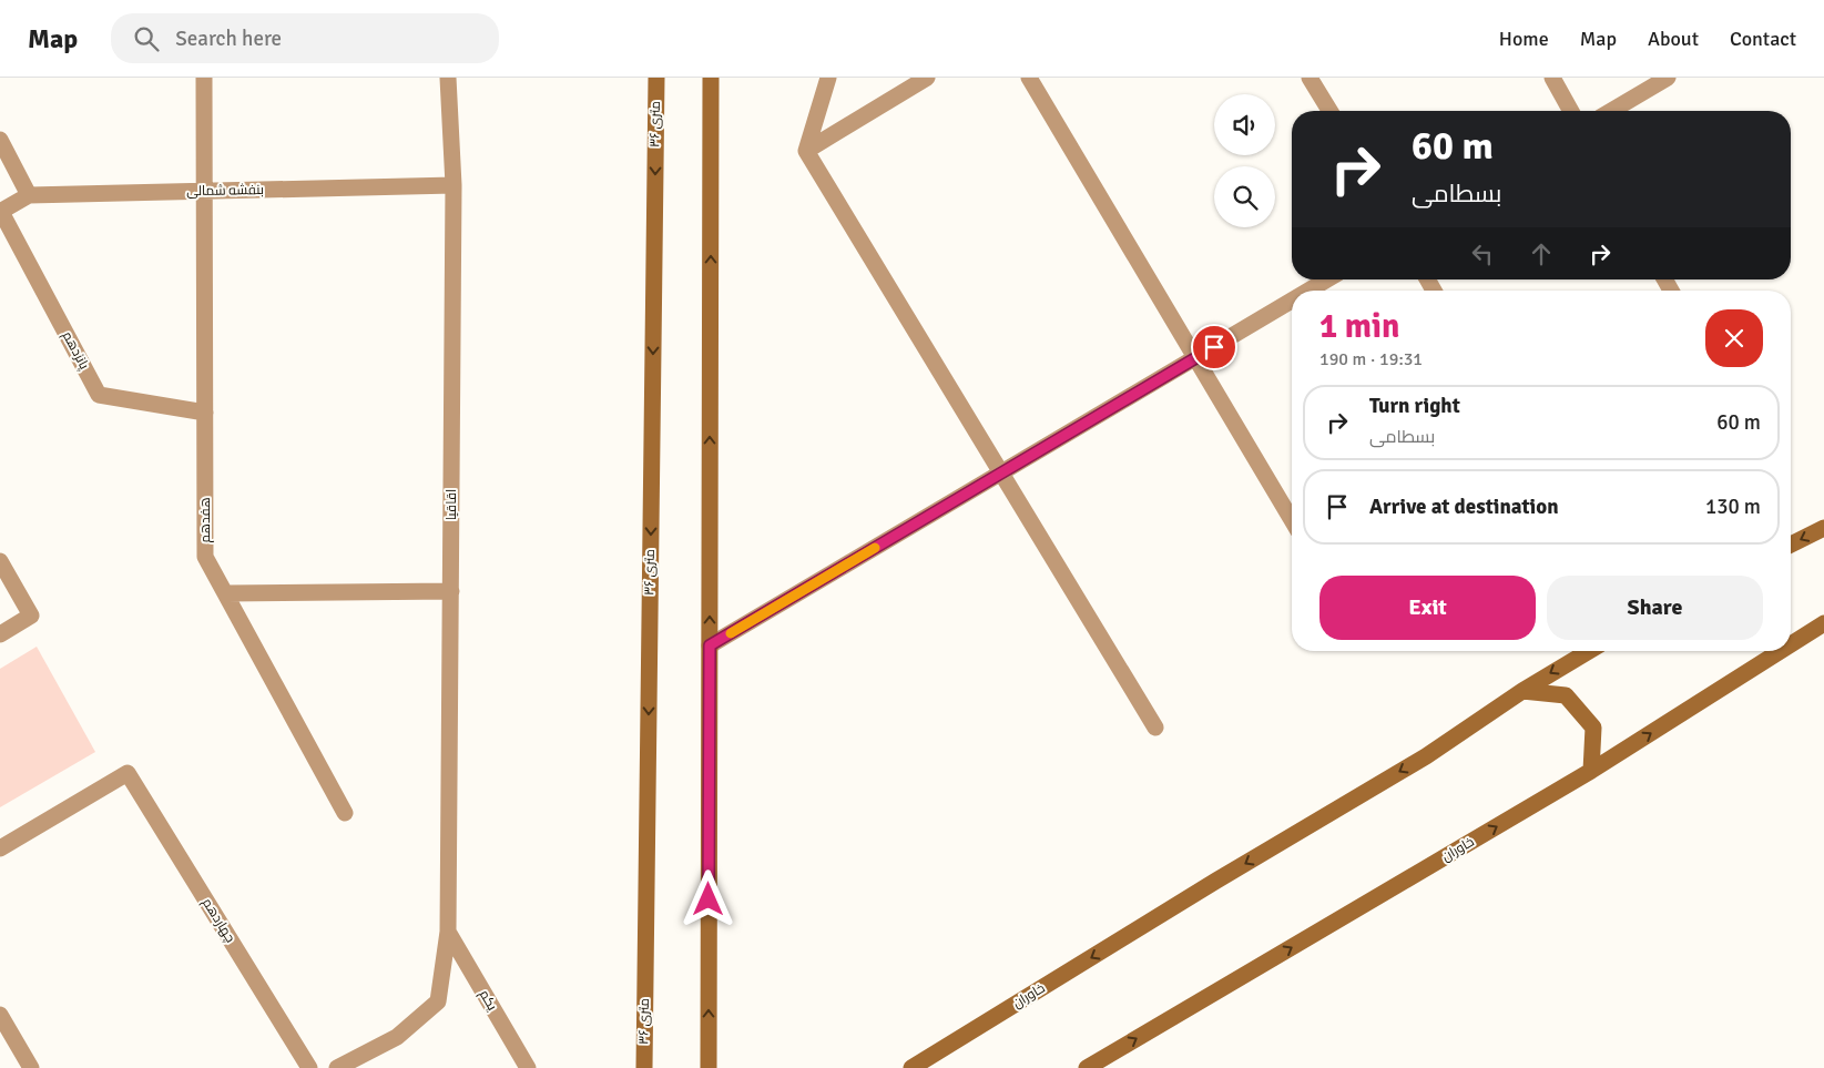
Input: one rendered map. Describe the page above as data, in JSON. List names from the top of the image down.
{
  "streets": {
    "street": [
      "۳۶ متری",
      "بنفشه شمالی",
      "پانزدهم",
      "اقاقیا",
      "هفدهم",
      "خاوران",
      "چهاردهم",
      "یکم"
    ]
  },
  "crossings": [
    ["بنفشه شمالی", "پانزدهم"],
    ["بنفشه شمالی", "اقاقیا"],
    ["بنفشه شمالی", "هفدهم"],
    ["پانزدهم", "هفدهم"],
    ["اقاقیا", "یکم"]
  ],
  "page": {
    "header": "Map",
    "search": "Search here",
    "nav": [
      "Home",
      "Map",
      "About",
      "Contact"
    ],
    "turn": ["60 m", "بسطامی"],
    "heading": ["1 min", "190 m · 19:31"],
    "list": [
      {
        "name": "Turn right",
        "note": "بسطامی",
        "value": "60 m"
      },
      {
        "name": "Arrive at destination",
        "value": "130 m"
      }
    ],
    "buttons": ["Exit", "Share"]
  }
}
